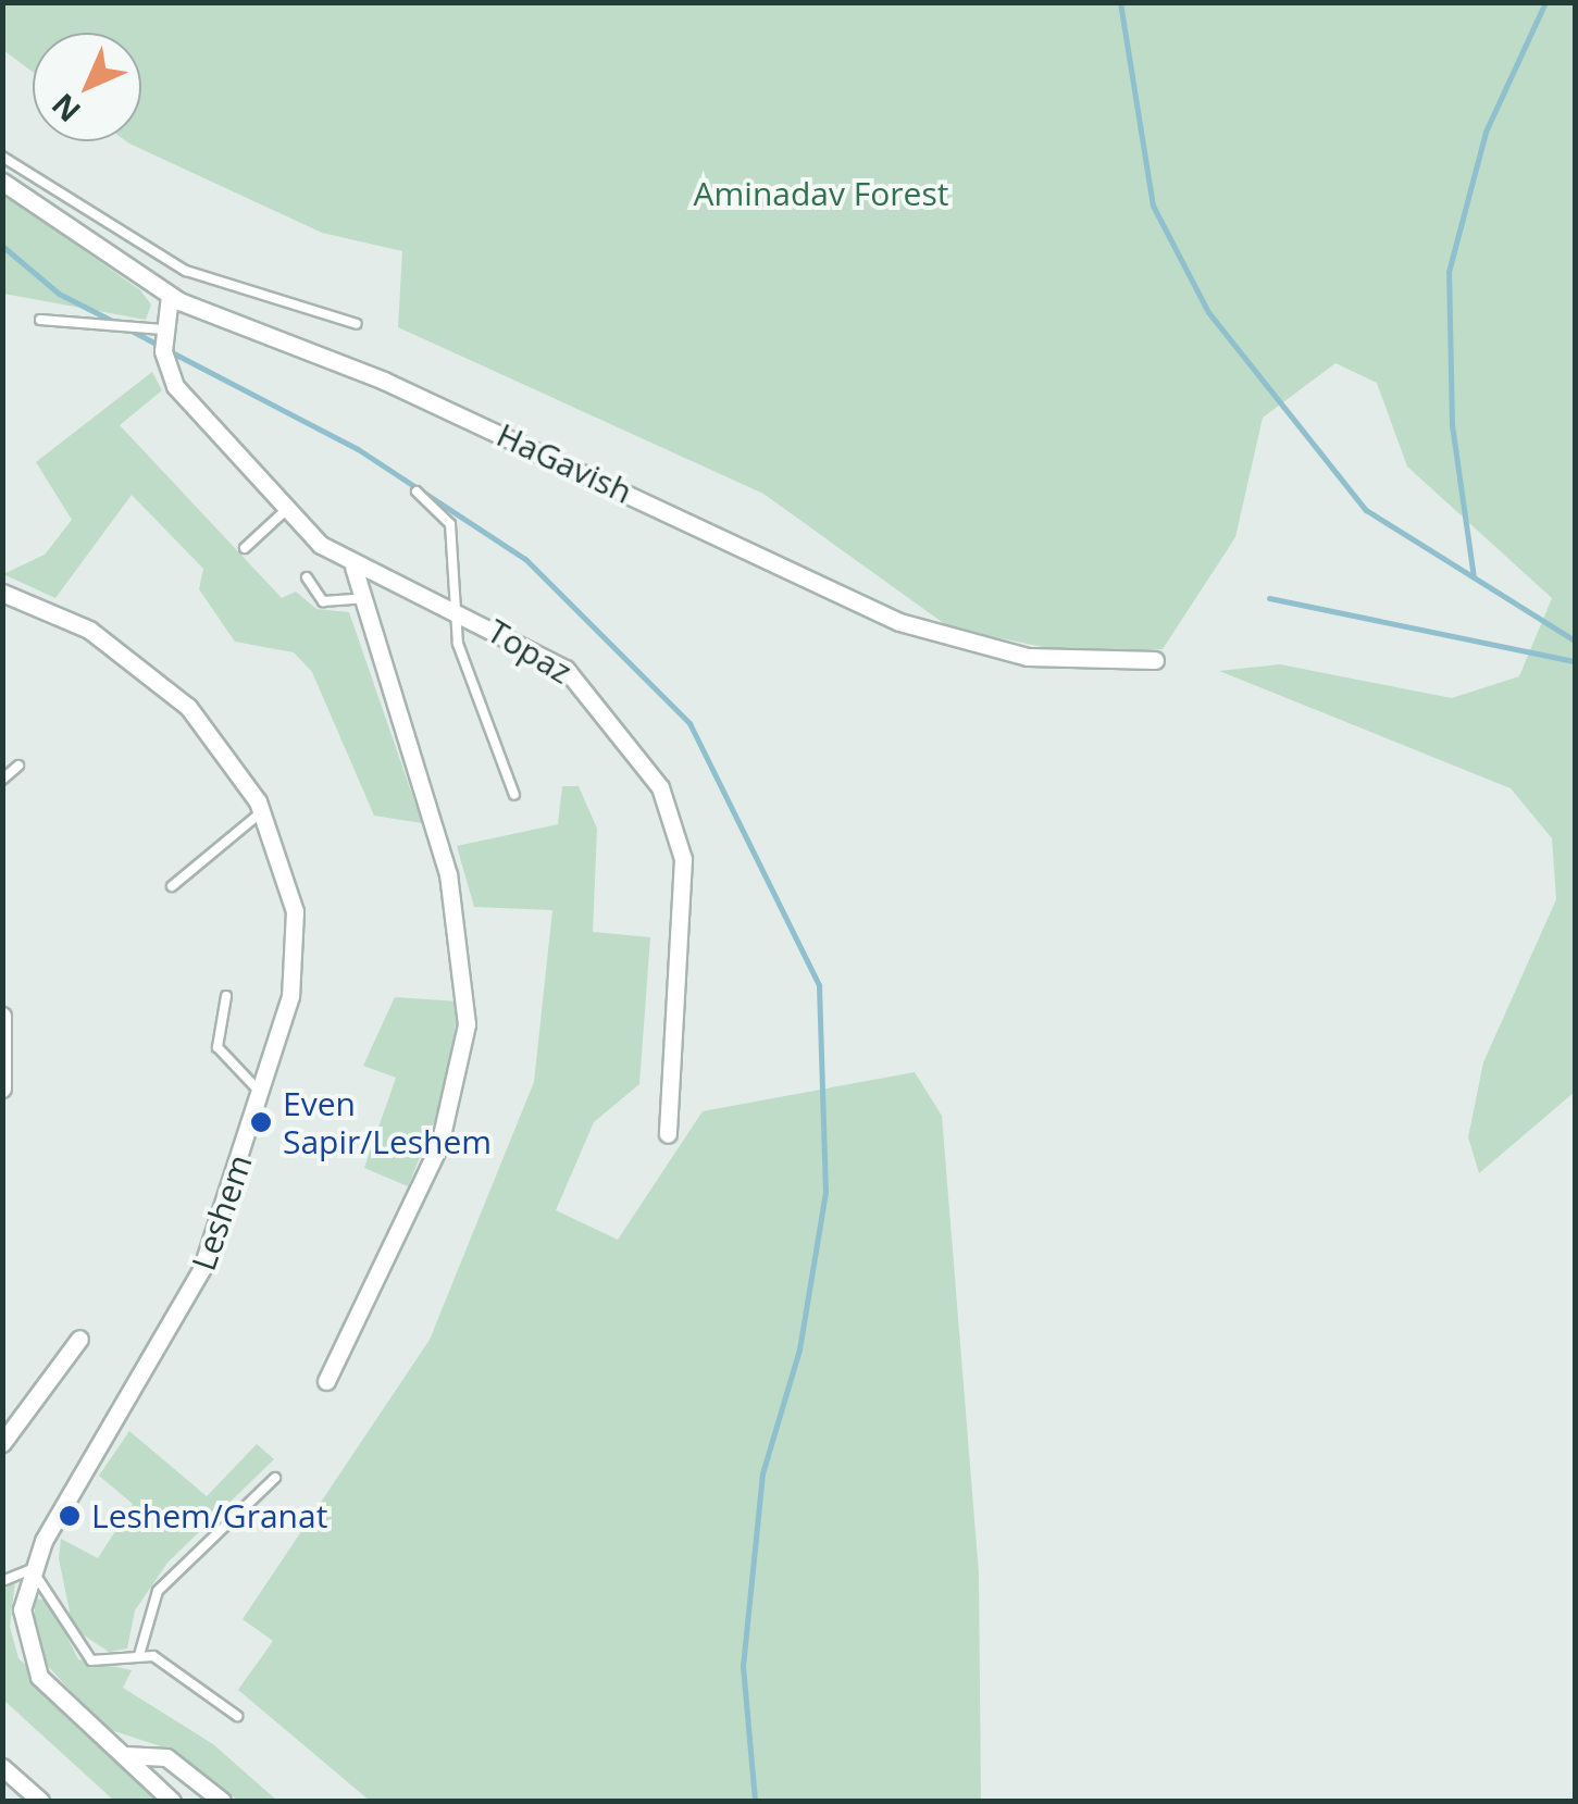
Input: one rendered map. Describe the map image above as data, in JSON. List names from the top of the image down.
{
  "streets": {
    "street": ["HaGavish", "Topaz", "Leshem"]
  },
  "crossings": [
    ["HaGavish", "Topaz"]
  ],
  "parks": ["Aminadav Forest"],
  "places": ["Even Sapir/Leshem", "Leshem/Granat"],
  "north": "bottom left"
}
